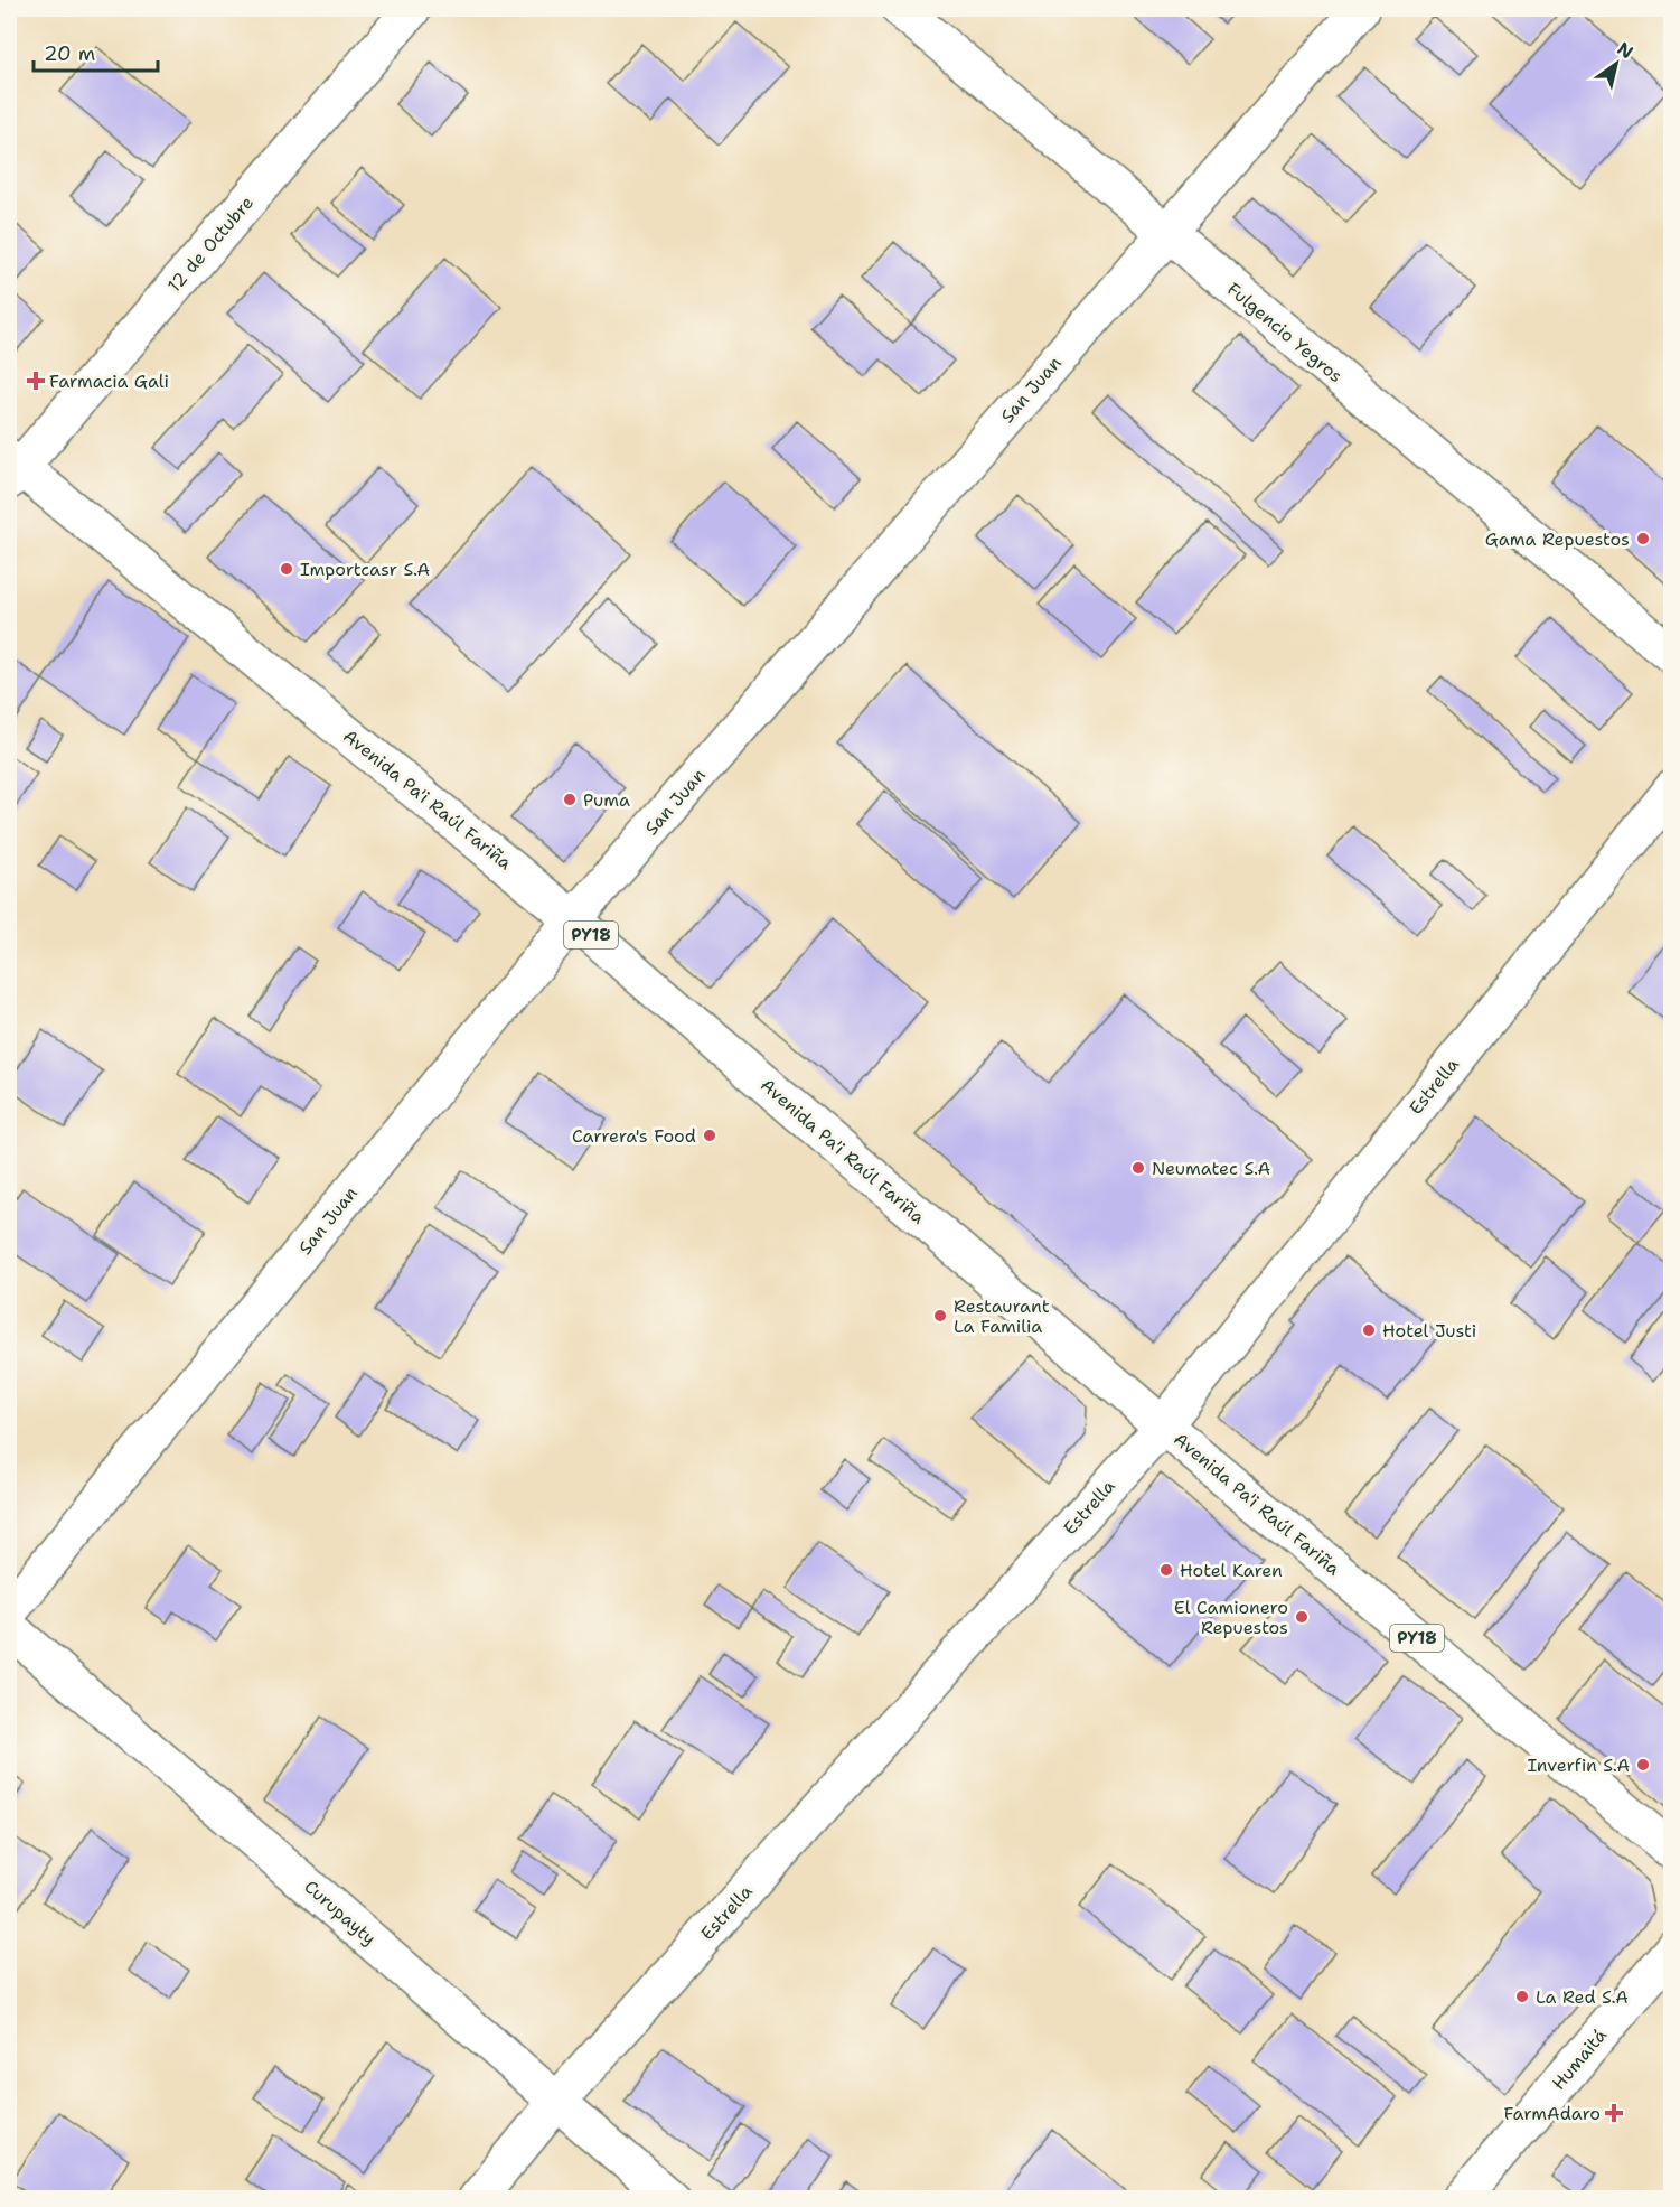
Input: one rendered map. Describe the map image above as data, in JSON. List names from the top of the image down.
{
  "streets": {
    "main road": [
      "12 de Octubre",
      "Fulgencio Yegros",
      "San Juan",
      "Avenida Pa'i Raúl Fariña",
      "PY18",
      "Estrella",
      "Curupayty",
      "Humaitá"
    ]
  },
  "crossings": [
    ["12 de Octubre", "Avenida Pa'i Raúl Fariña"],
    ["Fulgencio Yegros", "San Juan"],
    ["San Juan", "Avenida Pa'i Raúl Fariña"],
    ["Avenida Pa'i Raúl Fariña", "Estrella"],
    ["Estrella", "Curupayty"]
  ],
  "places": {
    "health": ["Farmacia Gali", "FarmAdaro"],
    "other": [
      "Gama Repuestos",
      "Importcasr S.A",
      "Puma",
      "Carrera's Food",
      "Neumatec S.A",
      "Restaurant La Familia",
      "Hotel Justi",
      "Hotel Karen",
      "El Camionero Repuestos",
      "Inverfin S.A",
      "La Red S.A"
    ]
  },
  "scale_bar": "20 m",
  "north": "top right"
}
